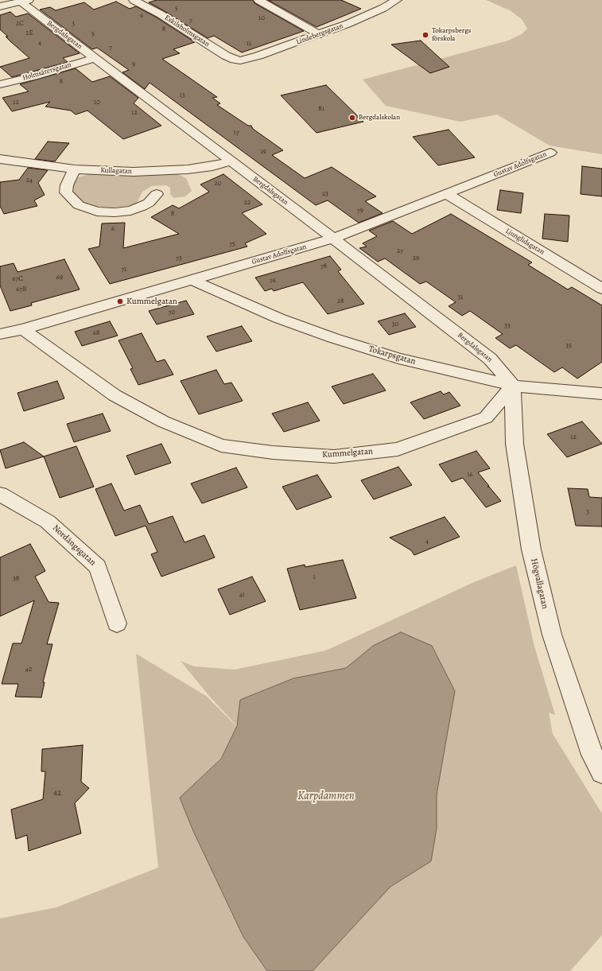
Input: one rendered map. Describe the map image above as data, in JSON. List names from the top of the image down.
{
  "streets": {
    "street": [
      "Eskilsholmsgatan",
      "Lindebergsgatan",
      "Bergdalsgatan",
      "Holmsätersgatan",
      "Gustav Adolfsgatan",
      "Kullagatan",
      "Ljunglidsgatan",
      "Tokarpsgatan",
      "Kummelgatan",
      "Nordängsgatan",
      "Högvallagatan"
    ]
  },
  "crossings": [
    ["Eskilsholmsgatan", "Lindebergsgatan"],
    ["Bergdalsgatan", "Holmsätersgatan"],
    ["Bergdalsgatan", "Gustav Adolfsgatan"],
    ["Bergdalsgatan", "Kullagatan"],
    ["Bergdalsgatan", "Tokarpsgatan"],
    ["Bergdalsgatan", "Kummelgatan"],
    ["Bergdalsgatan", "Högvallagatan"],
    ["Gustav Adolfsgatan", "Ljunglidsgatan"],
    ["Gustav Adolfsgatan", "Tokarpsgatan"],
    ["Gustav Adolfsgatan", "Kummelgatan"],
    ["Tokarpsgatan", "Kummelgatan"],
    ["Tokarpsgatan", "Högvallagatan"],
    ["Kummelgatan", "Högvallagatan"]
  ],
  "water": ["Karpdammen"],
  "places": ["Tokarpsbergs förskola", "Bergdalskolan", "Kummelgatan"],
  "house_numbers": [
    "5",
    "6",
    "10",
    "7",
    "2C",
    "3",
    "8",
    "2E",
    "5",
    "4",
    "11",
    "7",
    "9",
    "8",
    "13",
    "12",
    "10",
    "81",
    "12",
    "17",
    "19",
    "24",
    "20",
    "23",
    "22",
    "79",
    "8",
    "6",
    "75",
    "27",
    "73",
    "29",
    "78",
    "71",
    "69",
    "67C",
    "76",
    "67B",
    "31",
    "28",
    "70",
    "30",
    "33",
    "68",
    "35",
    "12",
    "16",
    "3",
    "4",
    "1",
    "38",
    "41",
    "40",
    "42"
  ]
}
